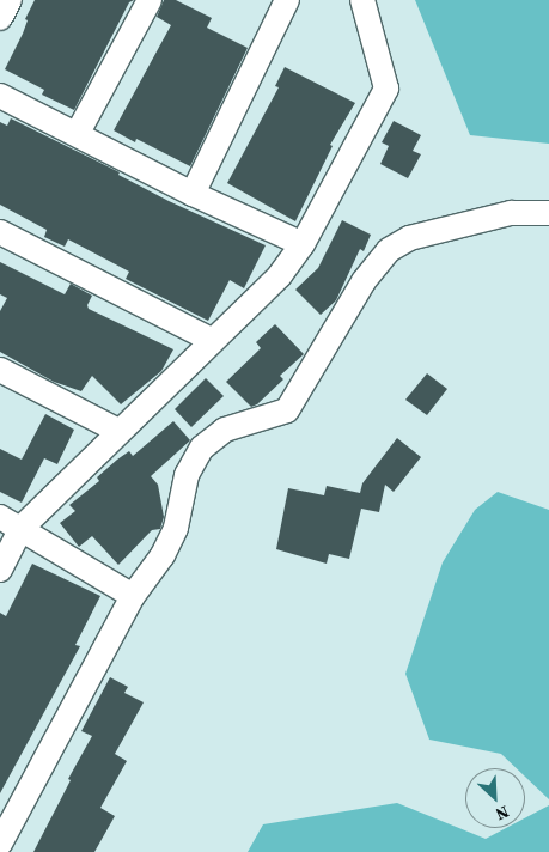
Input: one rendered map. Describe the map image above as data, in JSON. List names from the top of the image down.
{
  "north": "bottom right"
}
